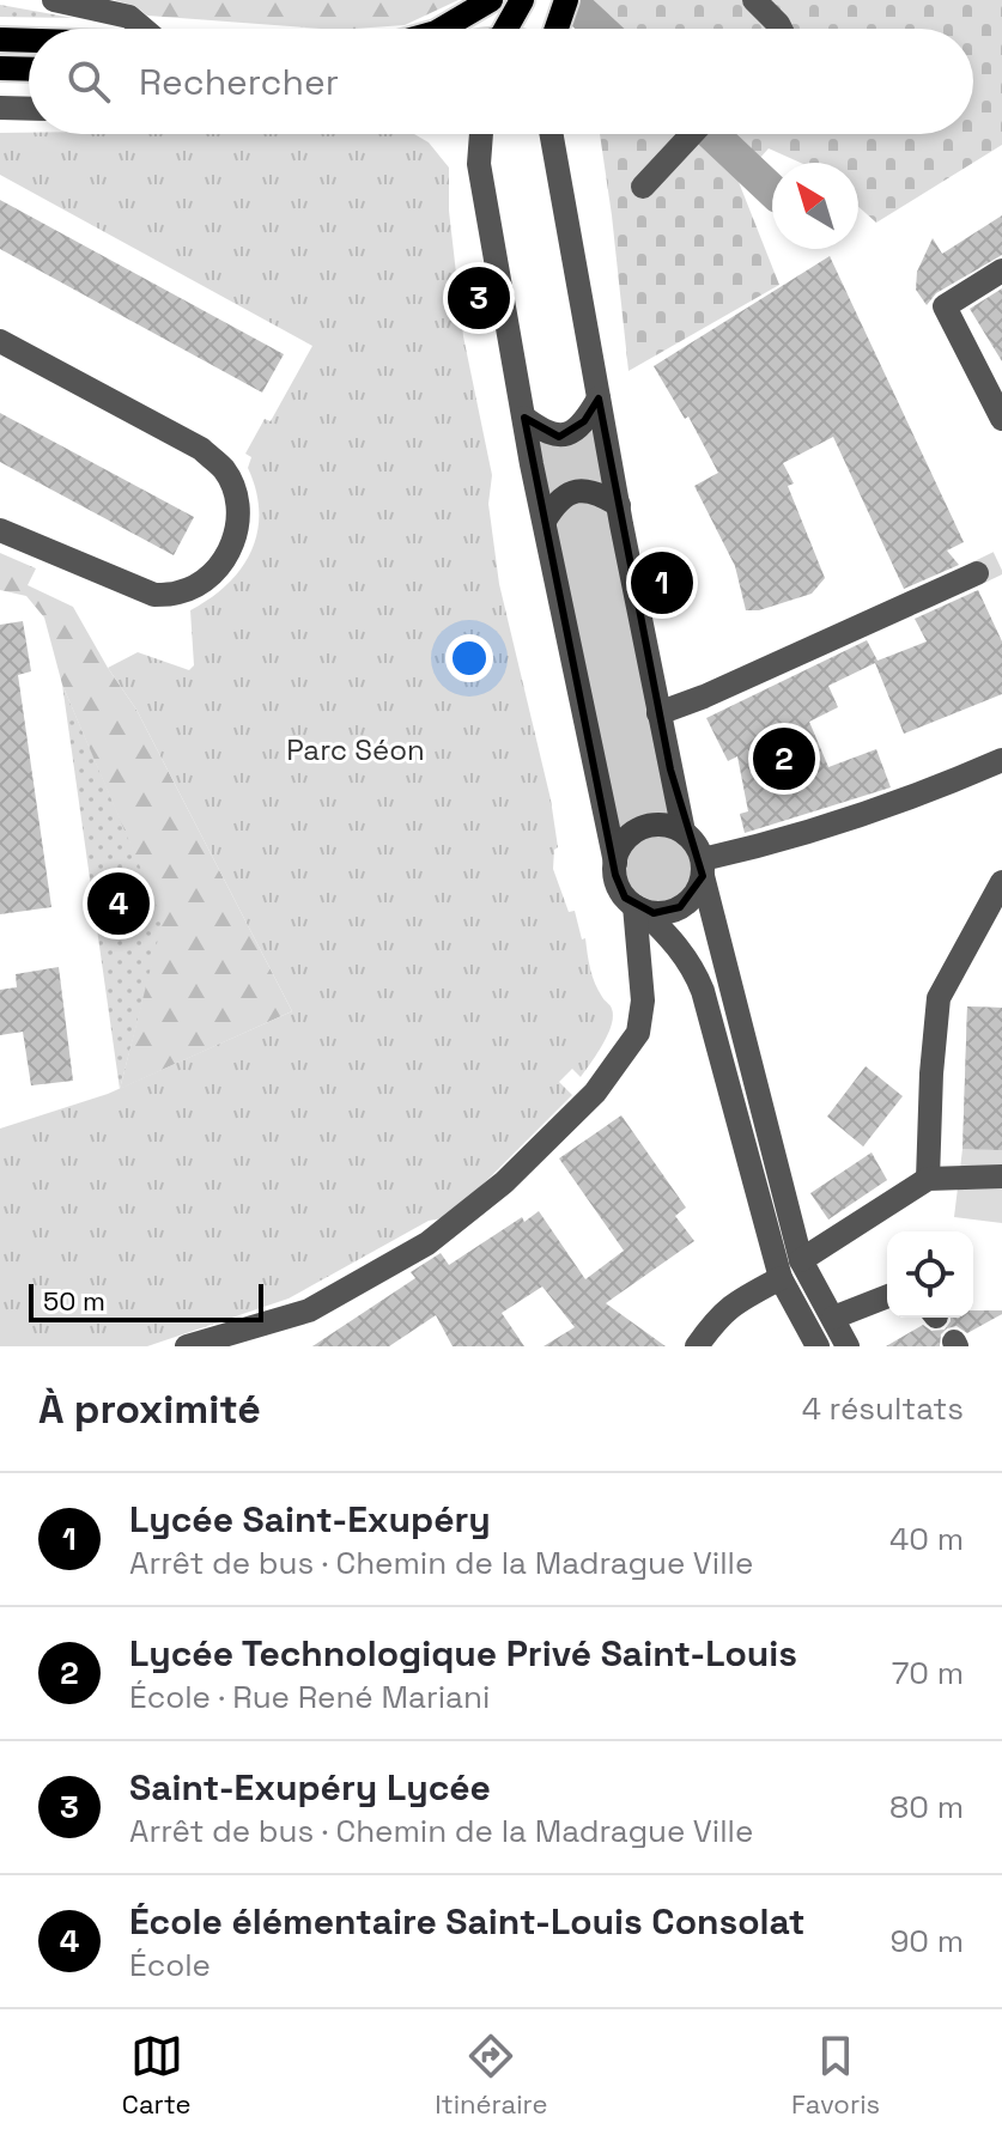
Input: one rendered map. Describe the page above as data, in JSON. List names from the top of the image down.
{
  "parks": ["Parc Séon"],
  "scale_bar": "50 m",
  "north": "top left",
  "page": {
    "search": "Rechercher",
    "pins": [
      "3",
      "1",
      "2",
      "4"
    ],
    "scale": "50 m",
    "heading": ["À proximité", "4 résultats"],
    "list": [
      {
        "mark": "1",
        "name": "Lycée Saint-Exupéry",
        "note": "Arrêt de bus · Chemin de la Madrague Ville",
        "value": "40 m"
      },
      {
        "mark": "2",
        "name": "Lycée Technologique Privé Saint-Louis",
        "note": "École · Rue René Mariani",
        "value": "70 m"
      },
      {
        "mark": "3",
        "name": "Saint-Exupéry Lycée",
        "note": "Arrêt de bus · Chemin de la Madrague Ville",
        "value": "80 m"
      },
      {
        "mark": "4",
        "name": "École élémentaire Saint-Louis Consolat",
        "note": "École",
        "value": "90 m"
      }
    ],
    "nav": ["Carte", "Itinéraire", "Favoris"]
  }
}
